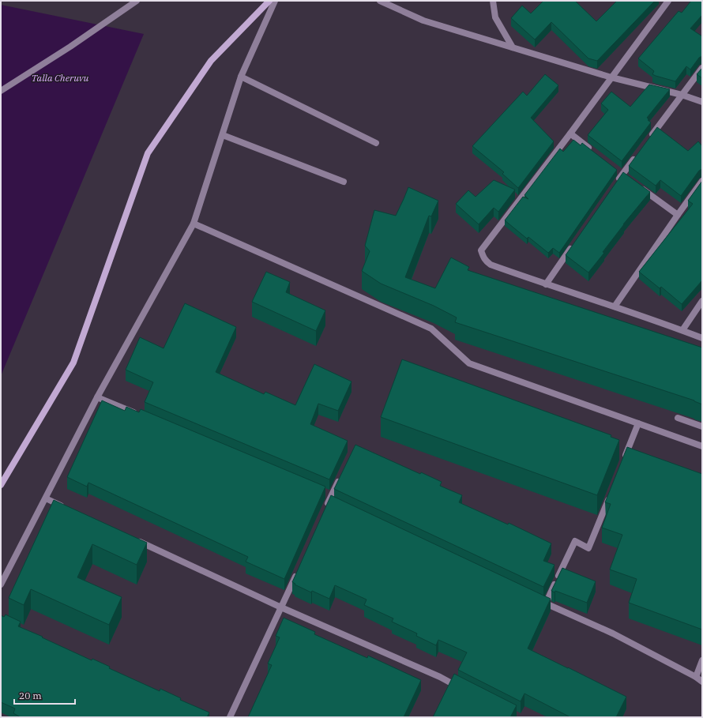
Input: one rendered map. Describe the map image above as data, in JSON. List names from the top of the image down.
{
  "water": ["Talla Cheruvu"],
  "scale_bar": "20 m"
}
